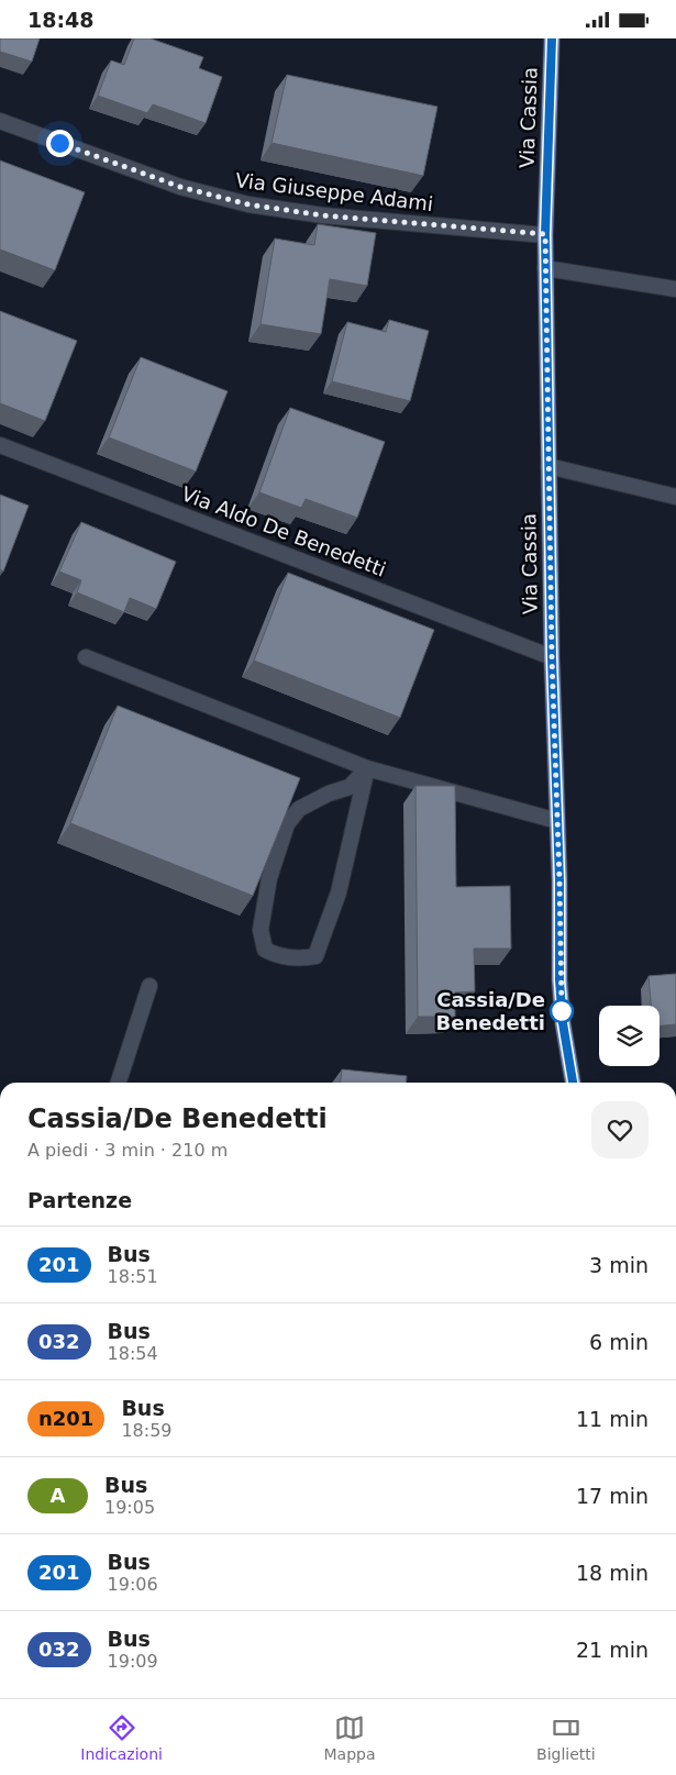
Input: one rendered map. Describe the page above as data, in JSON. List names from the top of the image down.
{
  "streets": {
    "main road": ["Via Cassia"],
    "street": ["Via Giuseppe Adami", "Via Aldo De Benedetti"]
  },
  "crossings": [
    ["Via Cassia", "Via Giuseppe Adami"],
    ["Via Cassia", "Via Aldo De Benedetti"]
  ],
  "places": ["Cassia/De Benedetti"],
  "lines": ["bus line 201"],
  "page": {
    "status": "18:48",
    "heading": [
      ["Cassia/De Benedetti", "A piedi · 3 min · 210 m"],
      "Partenze"
    ],
    "list": [
      {
        "mark": "201",
        "name": "Bus",
        "note": "18:51",
        "value": "3 min"
      },
      {
        "mark": "032",
        "name": "Bus",
        "note": "18:54",
        "value": "6 min"
      },
      {
        "mark": "n201",
        "name": "Bus",
        "note": "18:59",
        "value": "11 min"
      },
      {
        "mark": "A",
        "name": "Bus",
        "note": "19:05",
        "value": "17 min"
      },
      {
        "mark": "201",
        "name": "Bus",
        "note": "19:06",
        "value": "18 min"
      },
      {
        "mark": "032",
        "name": "Bus",
        "note": "19:09",
        "value": "21 min"
      }
    ],
    "tabs": ["Indicazioni", "Mappa", "Biglietti"]
  }
}
